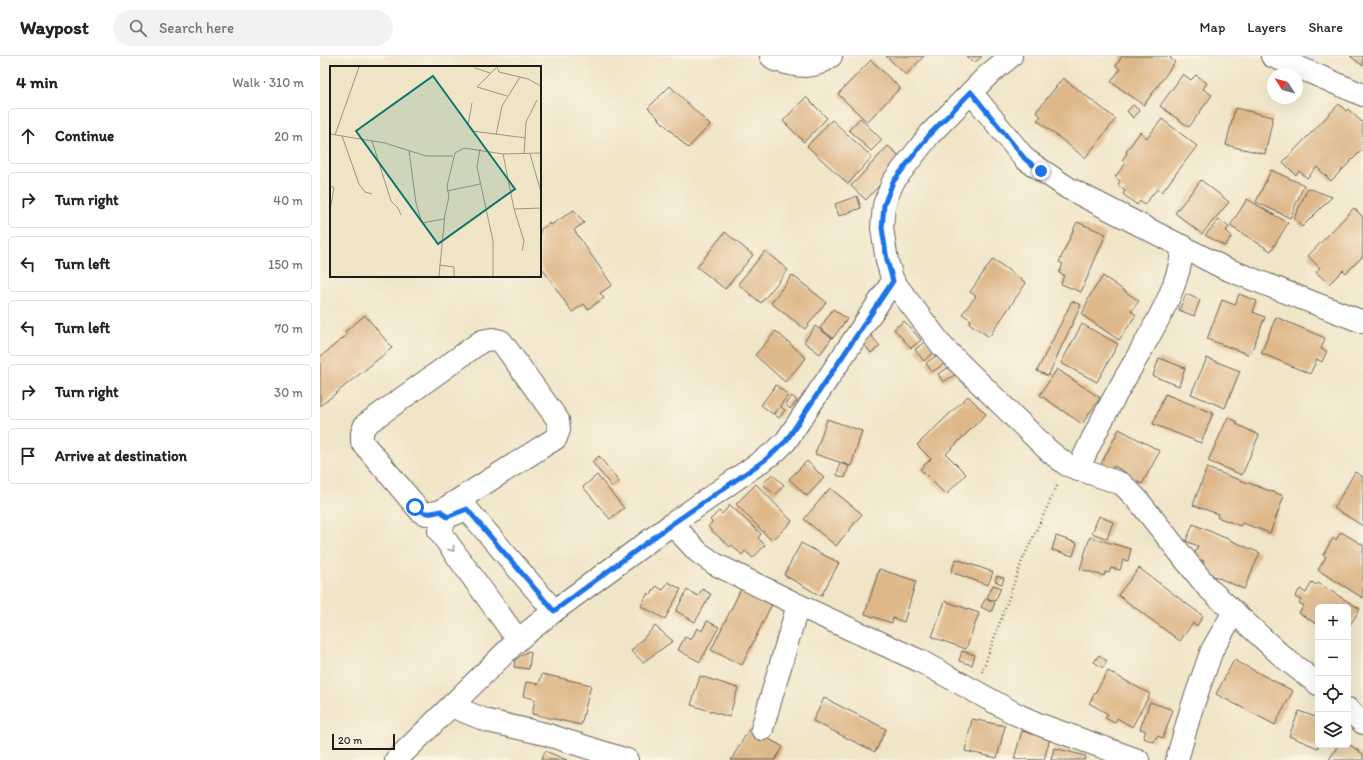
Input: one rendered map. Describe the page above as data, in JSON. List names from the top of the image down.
{
  "scale_bar": "20 m",
  "north": "top left",
  "page": {
    "header": "Waypost",
    "search": "Search here",
    "nav": ["Map", "Layers", "Share"],
    "heading": ["4 min", "Walk · 310 m"],
    "list": [
      ["Continue", "20 m"],
      ["Turn right", "40 m"],
      ["Turn left", "150 m"],
      ["Turn left", "70 m"],
      ["Turn right", "30 m"],
      "Arrive at destination"
    ],
    "map_buttons": ["+", "−"],
    "scale": "20 m"
  }
}
